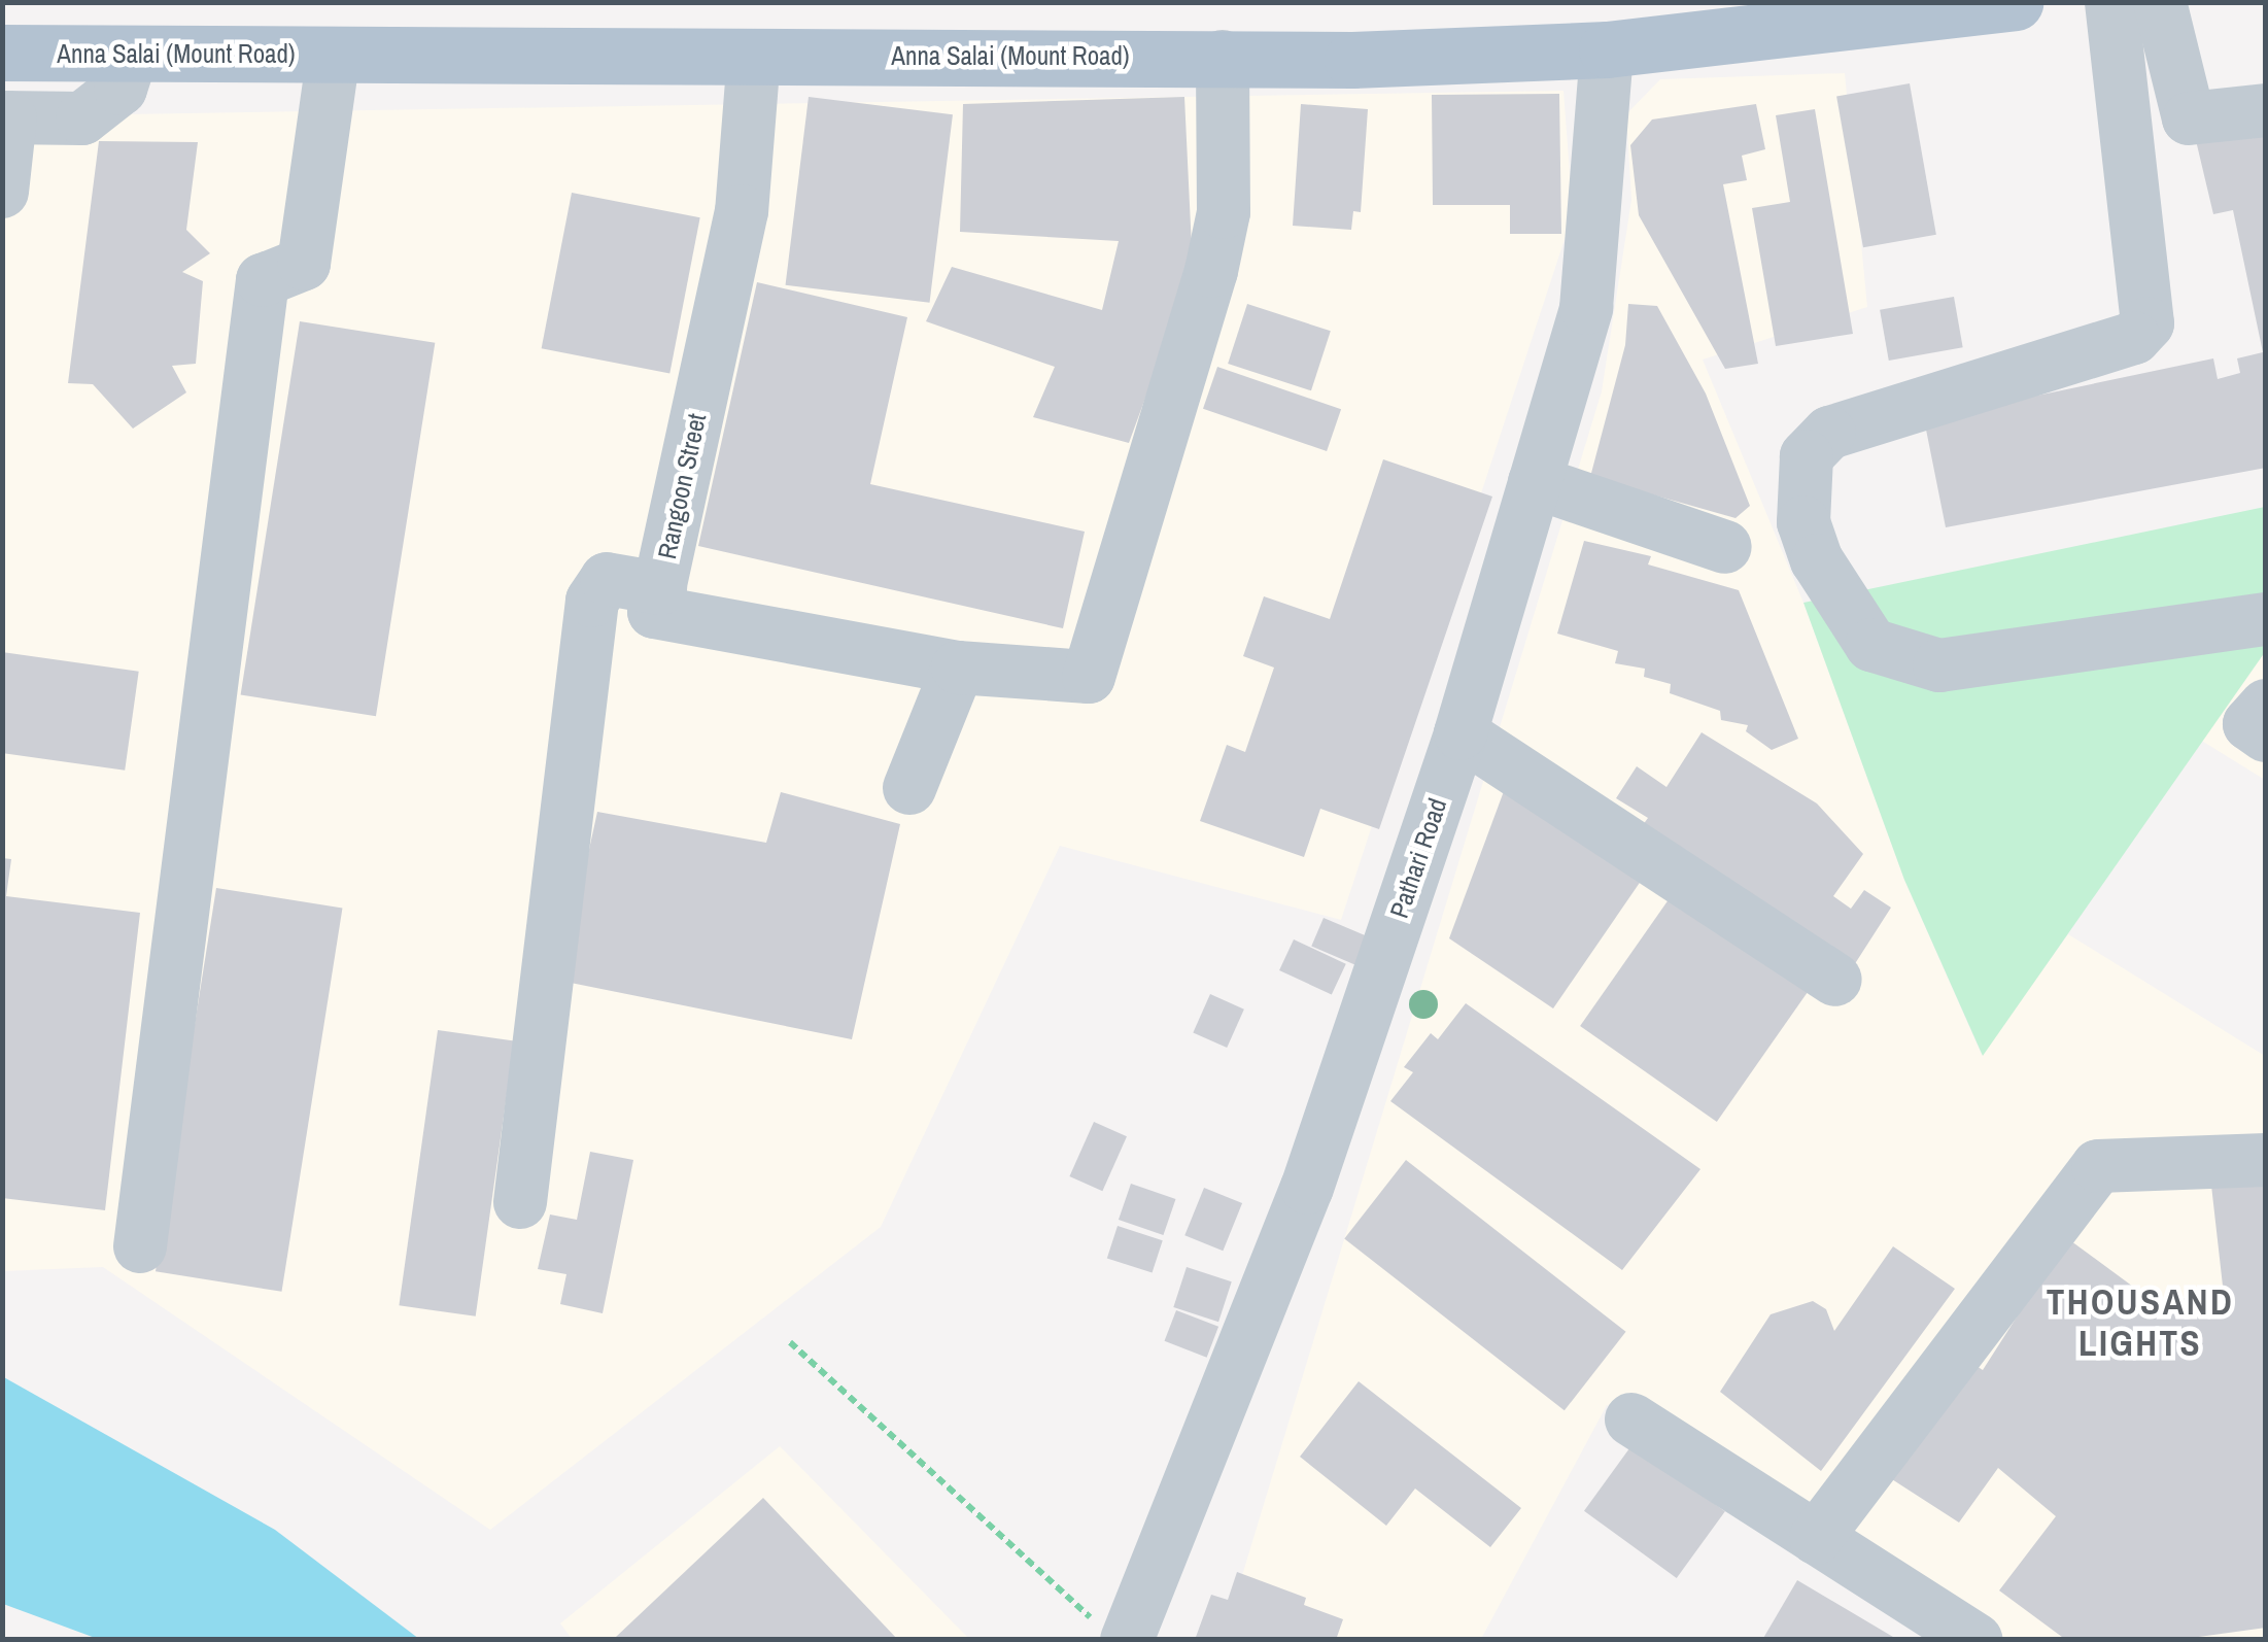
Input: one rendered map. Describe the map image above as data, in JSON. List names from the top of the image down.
{
  "streets": {
    "main road": ["Anna Salai (Mount Road)"],
    "street": ["Rangoon Street", "Pathari Road"]
  },
  "crossings": [
    ["Anna Salai (Mount Road)", "Rangoon Street"],
    ["Anna Salai (Mount Road)", "Pathari Road"]
  ],
  "districts": ["THOUSAND LIGHTS"]
}
